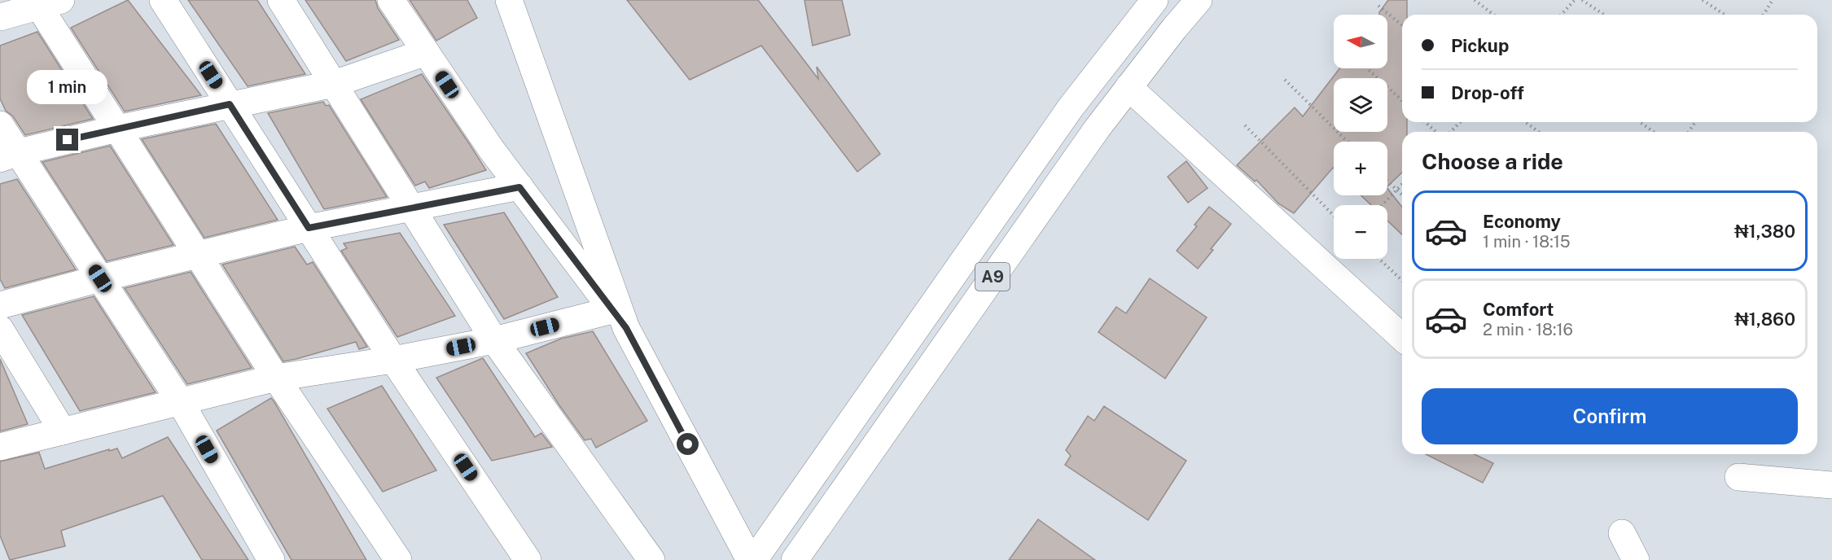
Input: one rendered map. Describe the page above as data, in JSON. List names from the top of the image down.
{
  "streets": {
    "main road": ["A9"]
  },
  "north": "left",
  "page": {
    "map_buttons": ["+", "−"],
    "banner": ["Pickup", "Drop-off"],
    "bubble": "1 min",
    "heading": "Choose a ride",
    "list": [
      {
        "name": "Economy",
        "note": "1 min · 18:15",
        "value": "₦1,380"
      },
      {
        "name": "Comfort",
        "note": "2 min · 18:16",
        "value": "₦1,860"
      }
    ],
    "buttons": "Confirm"
  }
}
